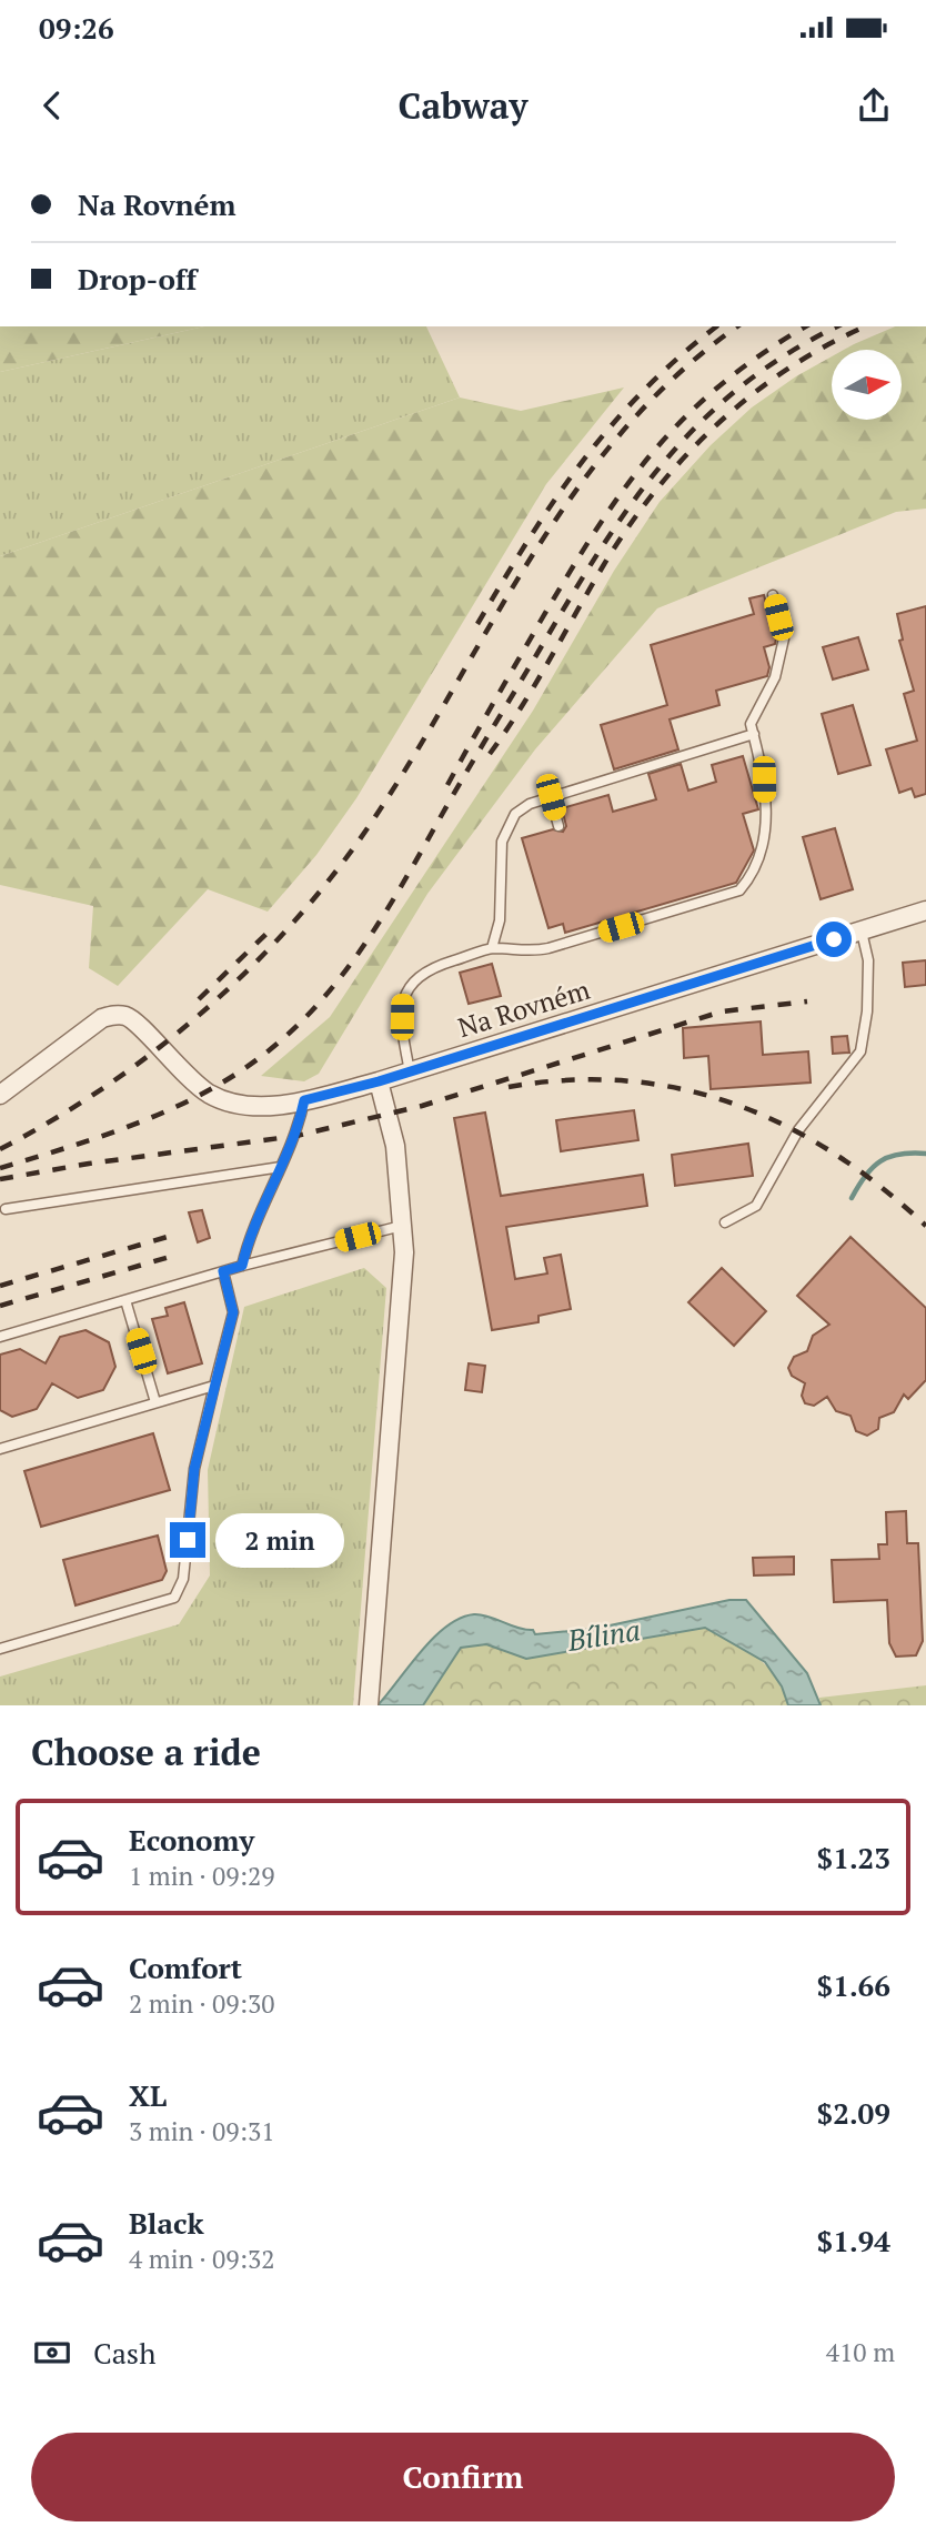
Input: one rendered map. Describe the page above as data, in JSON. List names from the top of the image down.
{
  "streets": {
    "street": ["Na Rovném"]
  },
  "water": ["Bílina"],
  "north": "right",
  "page": {
    "status": "09:26",
    "header": "Cabway",
    "banner": ["Na Rovném", "Drop-off"],
    "bubble": "2 min",
    "heading": "Choose a ride",
    "list": [
      {
        "name": "Economy",
        "note": "1 min · 09:29",
        "value": "$1.23"
      },
      {
        "name": "Comfort",
        "note": "2 min · 09:30",
        "value": "$1.66"
      },
      {
        "name": "XL",
        "note": "3 min · 09:31",
        "value": "$2.09"
      },
      {
        "name": "Black",
        "note": "4 min · 09:32",
        "value": "$1.94"
      }
    ],
    "pay": ["Cash", "410 m"],
    "buttons": "Confirm"
  }
}
